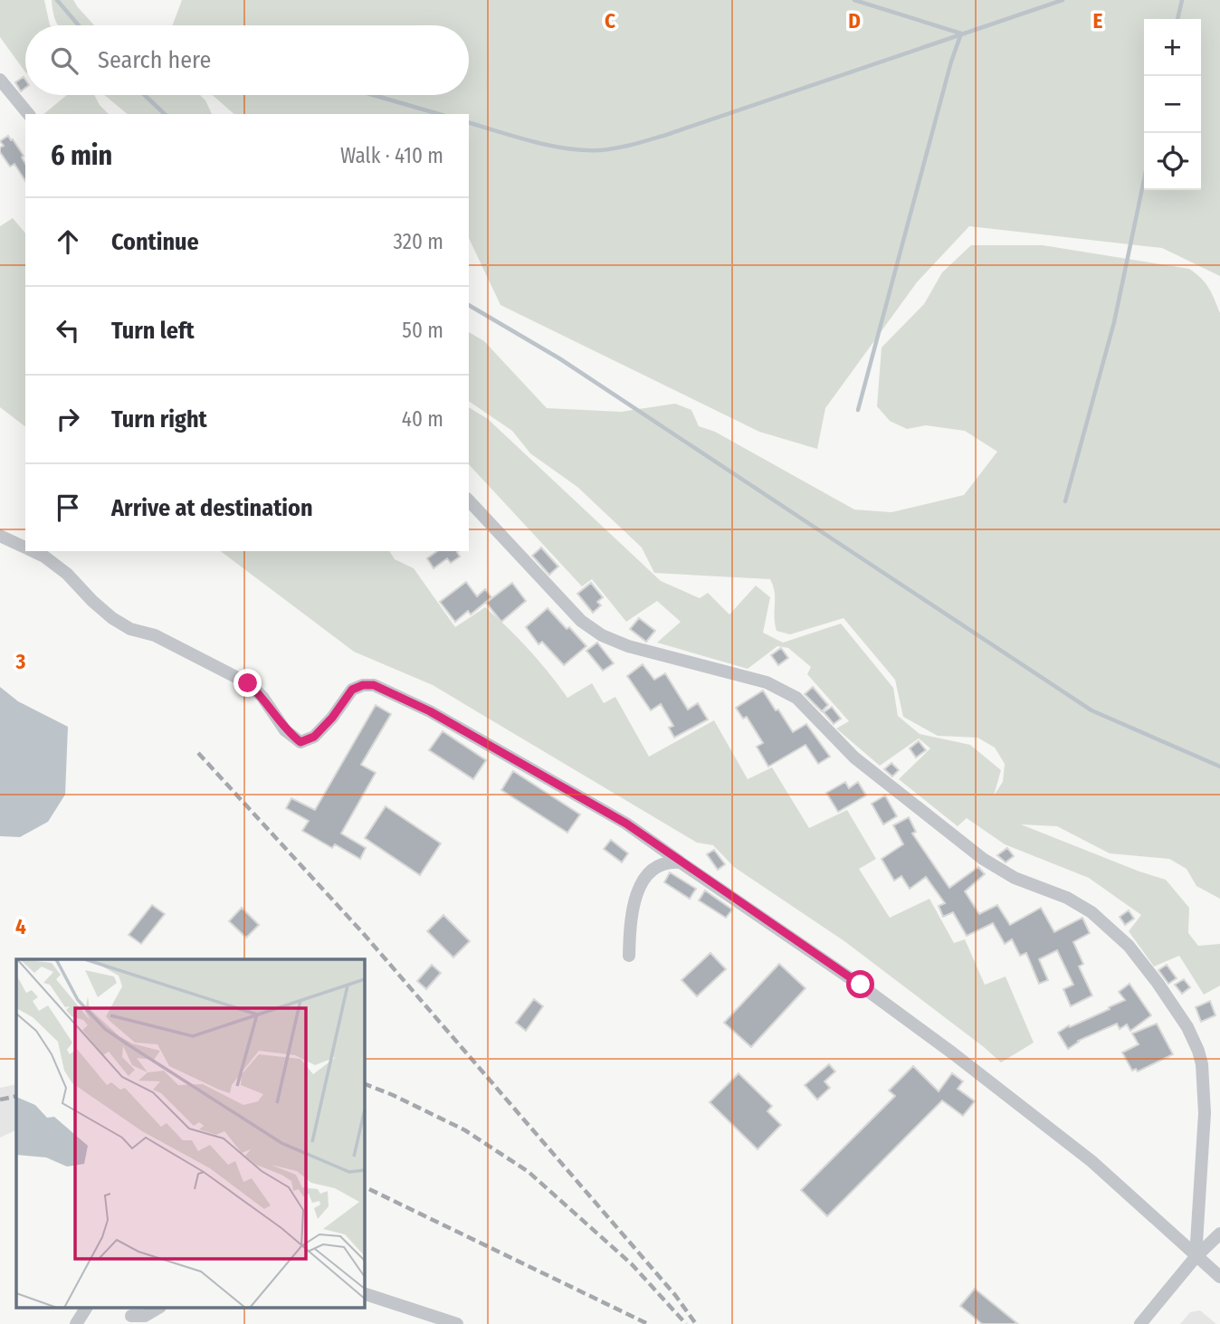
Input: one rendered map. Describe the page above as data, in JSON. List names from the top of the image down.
{
  "page": {
    "map_buttons": ["+", "−"],
    "search": "Search here",
    "heading": ["6 min", "Walk · 410 m"],
    "list": [
      ["Continue", "320 m"],
      ["Turn left", "50 m"],
      ["Turn right", "40 m"],
      "Arrive at destination"
    ]
  },
  "grid": {
    "columns": ["C", "D", "E"],
    "rows": ["3", "4"]
  }
}
